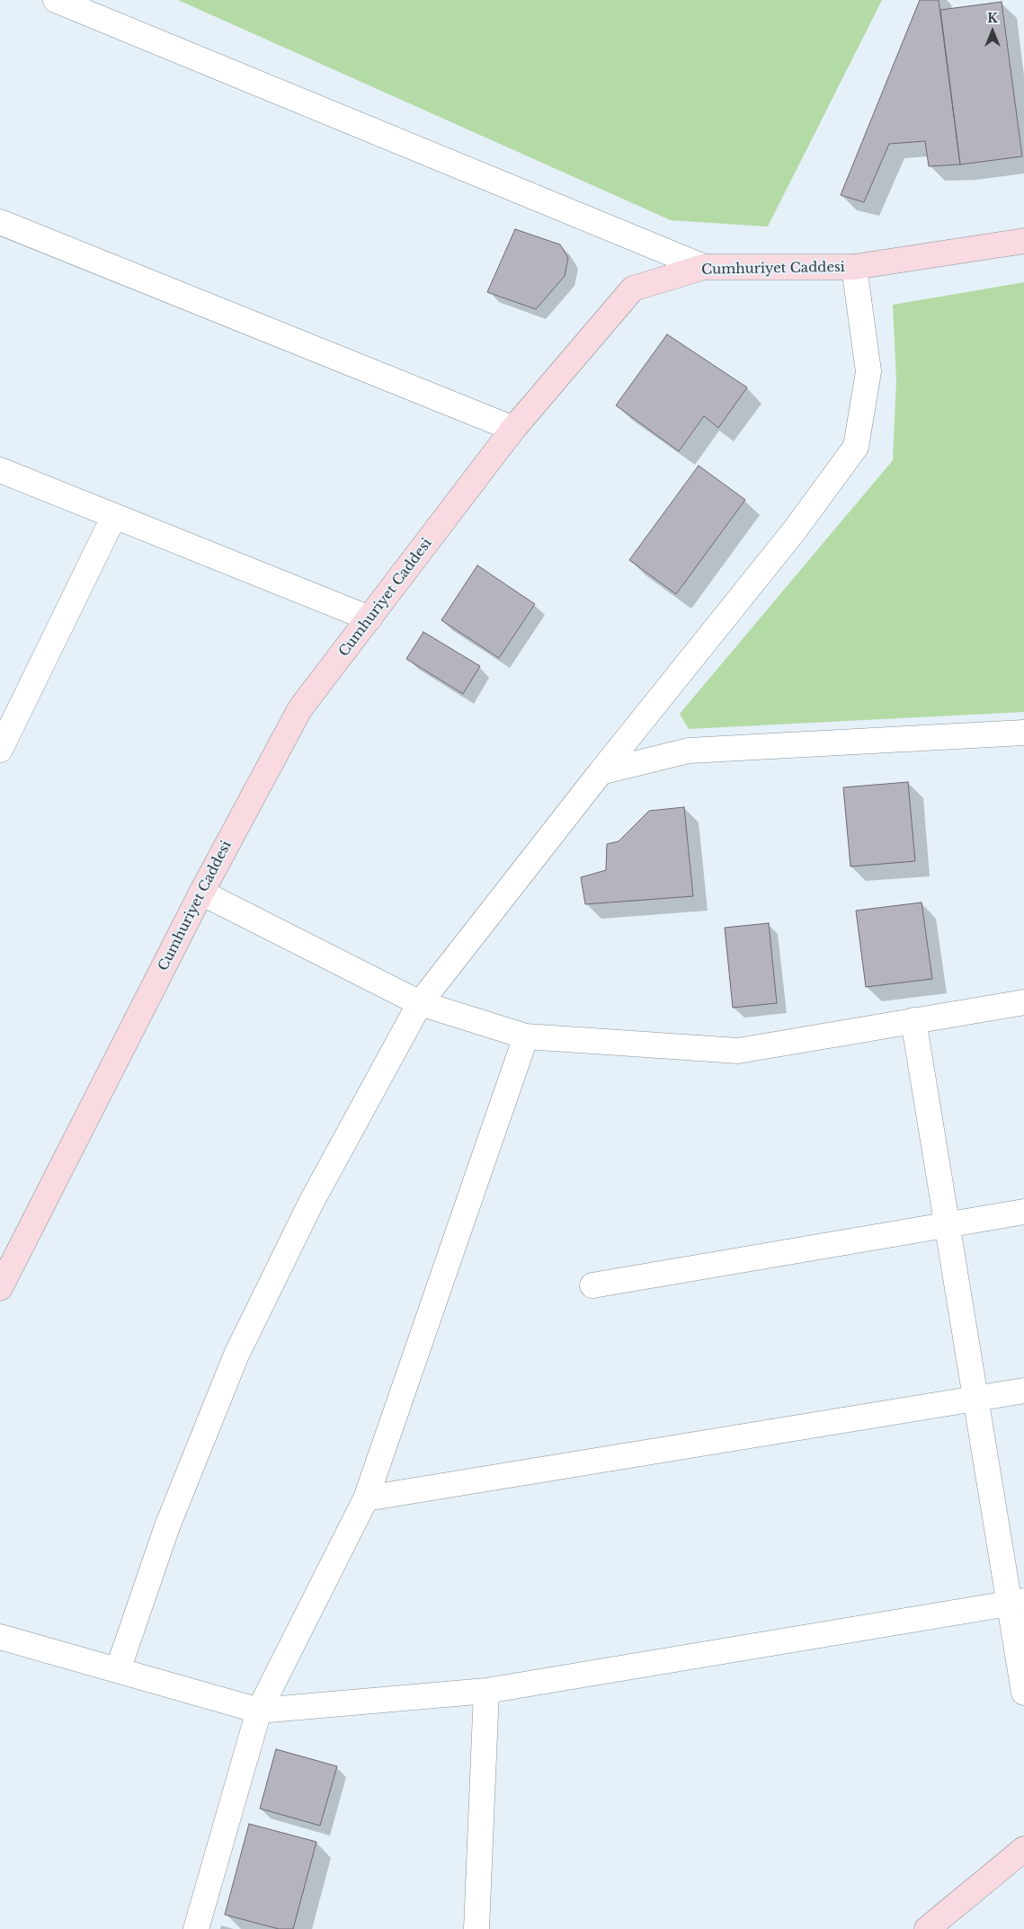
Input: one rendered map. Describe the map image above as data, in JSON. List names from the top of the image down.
{
  "streets": {
    "street": ["Cumhuriyet Caddesi"]
  },
  "north": "top"
}
